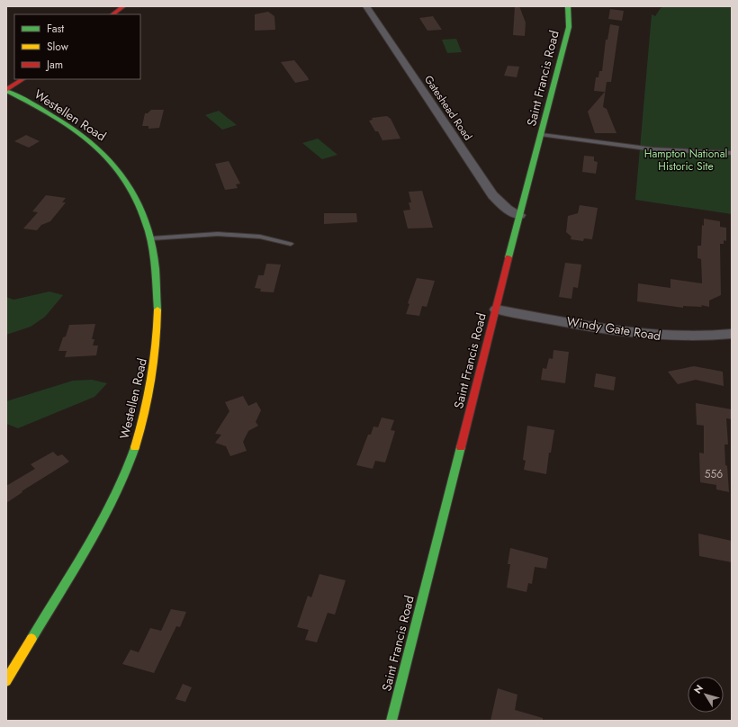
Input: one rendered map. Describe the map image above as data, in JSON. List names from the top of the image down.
{
  "streets": {
    "street": [
      "Saint Francis Road",
      "Gateshead Road",
      "Westellen Road",
      "Windy Gate Road"
    ]
  },
  "crossings": [
    ["Saint Francis Road", "Gateshead Road"],
    ["Saint Francis Road", "Windy Gate Road"]
  ],
  "parks": ["Hampton National Historic Site"],
  "house_numbers": ["556"],
  "legend": ["Fast", "Slow", "Jam"],
  "north": "top left"
}
